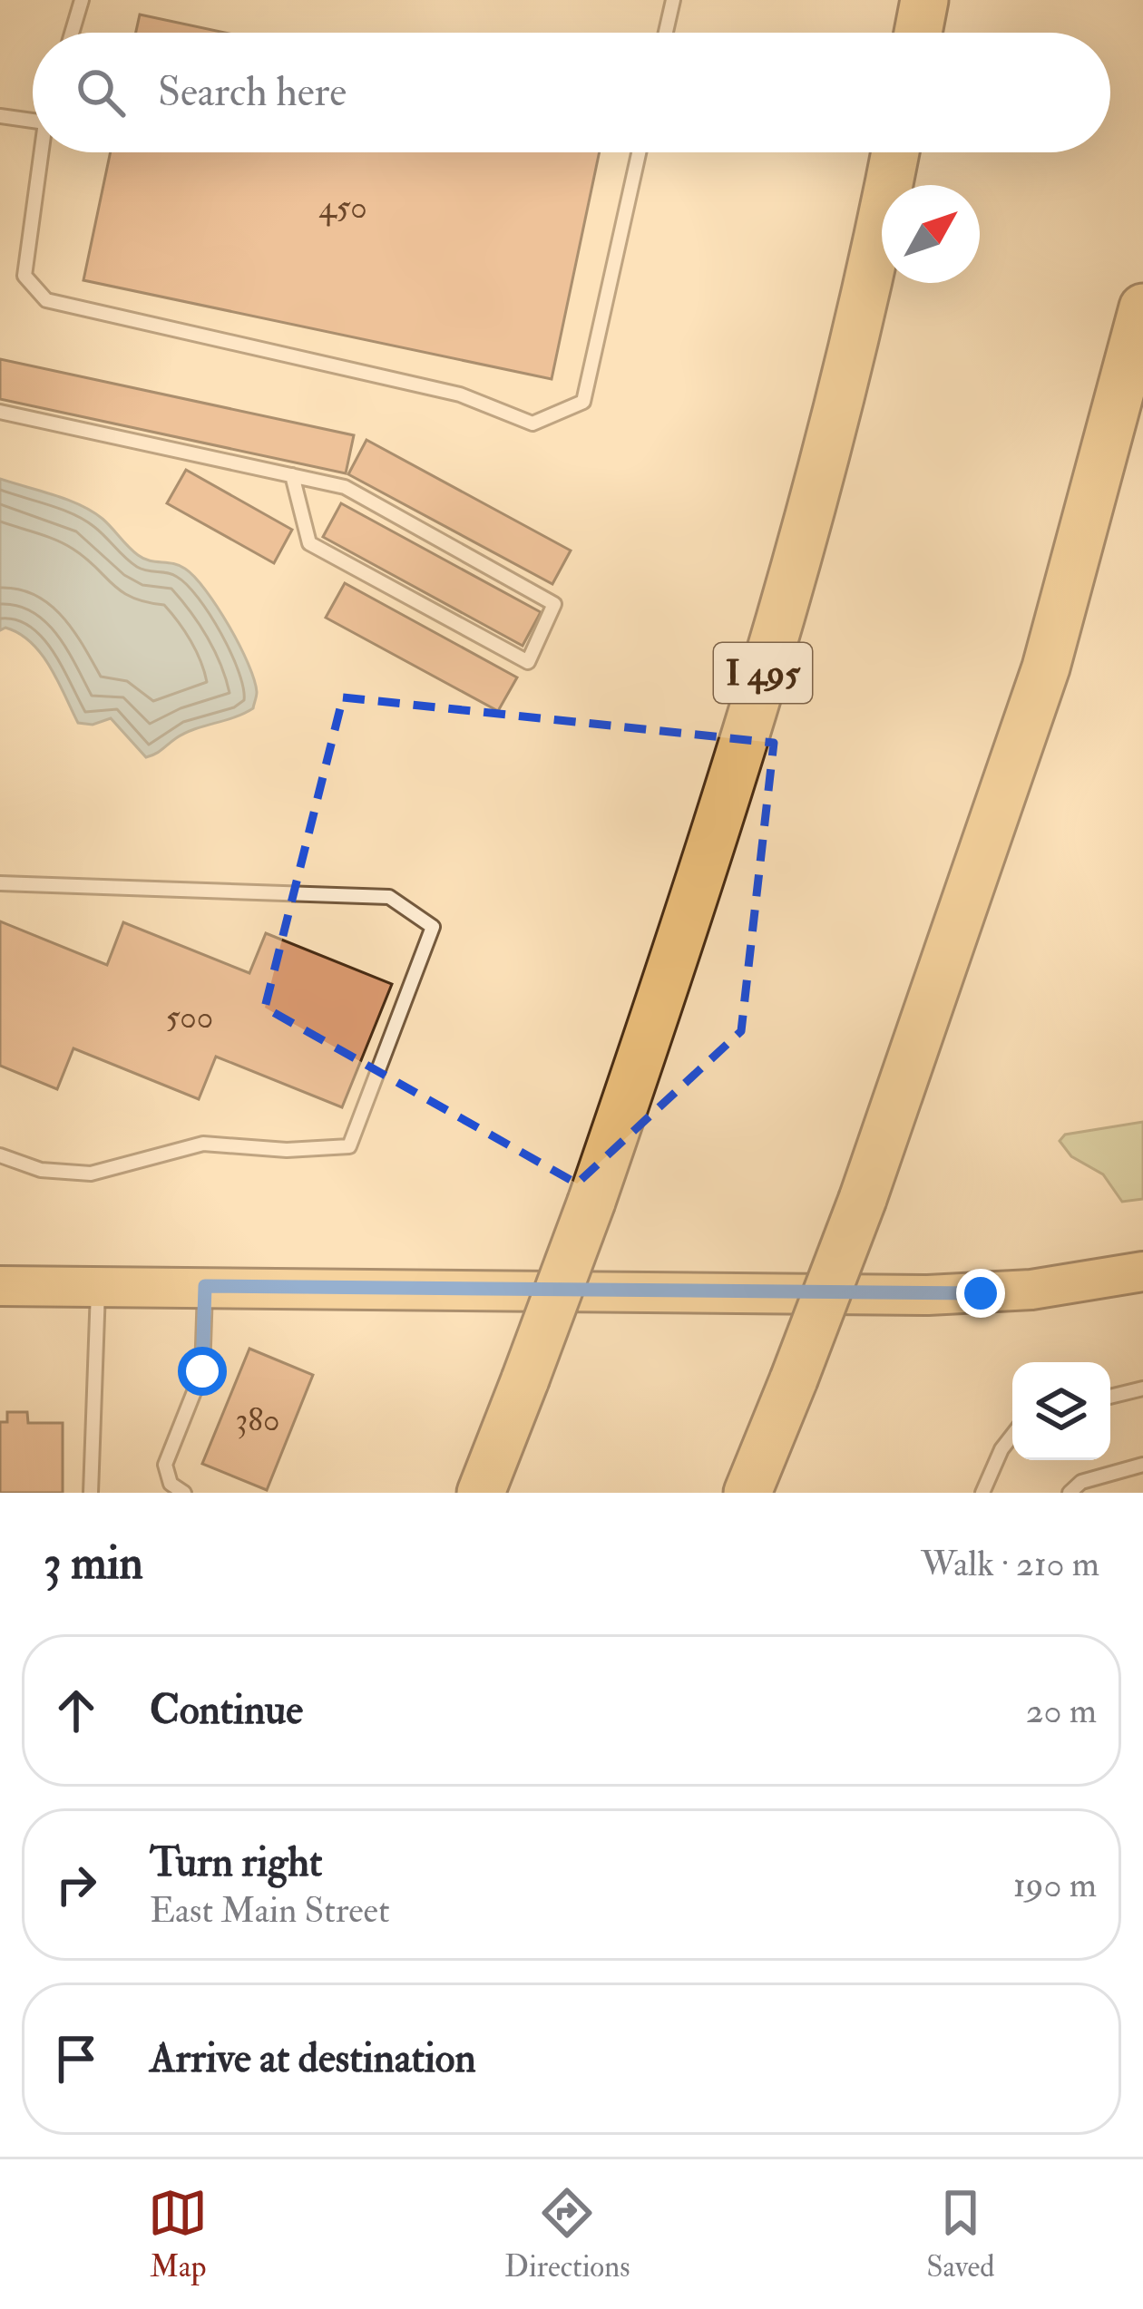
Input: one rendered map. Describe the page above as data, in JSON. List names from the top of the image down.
{
  "streets": {
    "highway": ["I 495"]
  },
  "house_numbers": ["450", "500", "380"],
  "north": "top right",
  "page": {
    "search": "Search here",
    "heading": ["3 min", "Walk · 210 m"],
    "list": [
      ["Continue", "20 m"],
      ["Turn right", "East Main Street", "190 m"],
      "Arrive at destination"
    ],
    "nav": ["Map", "Directions", "Saved"]
  }
}
